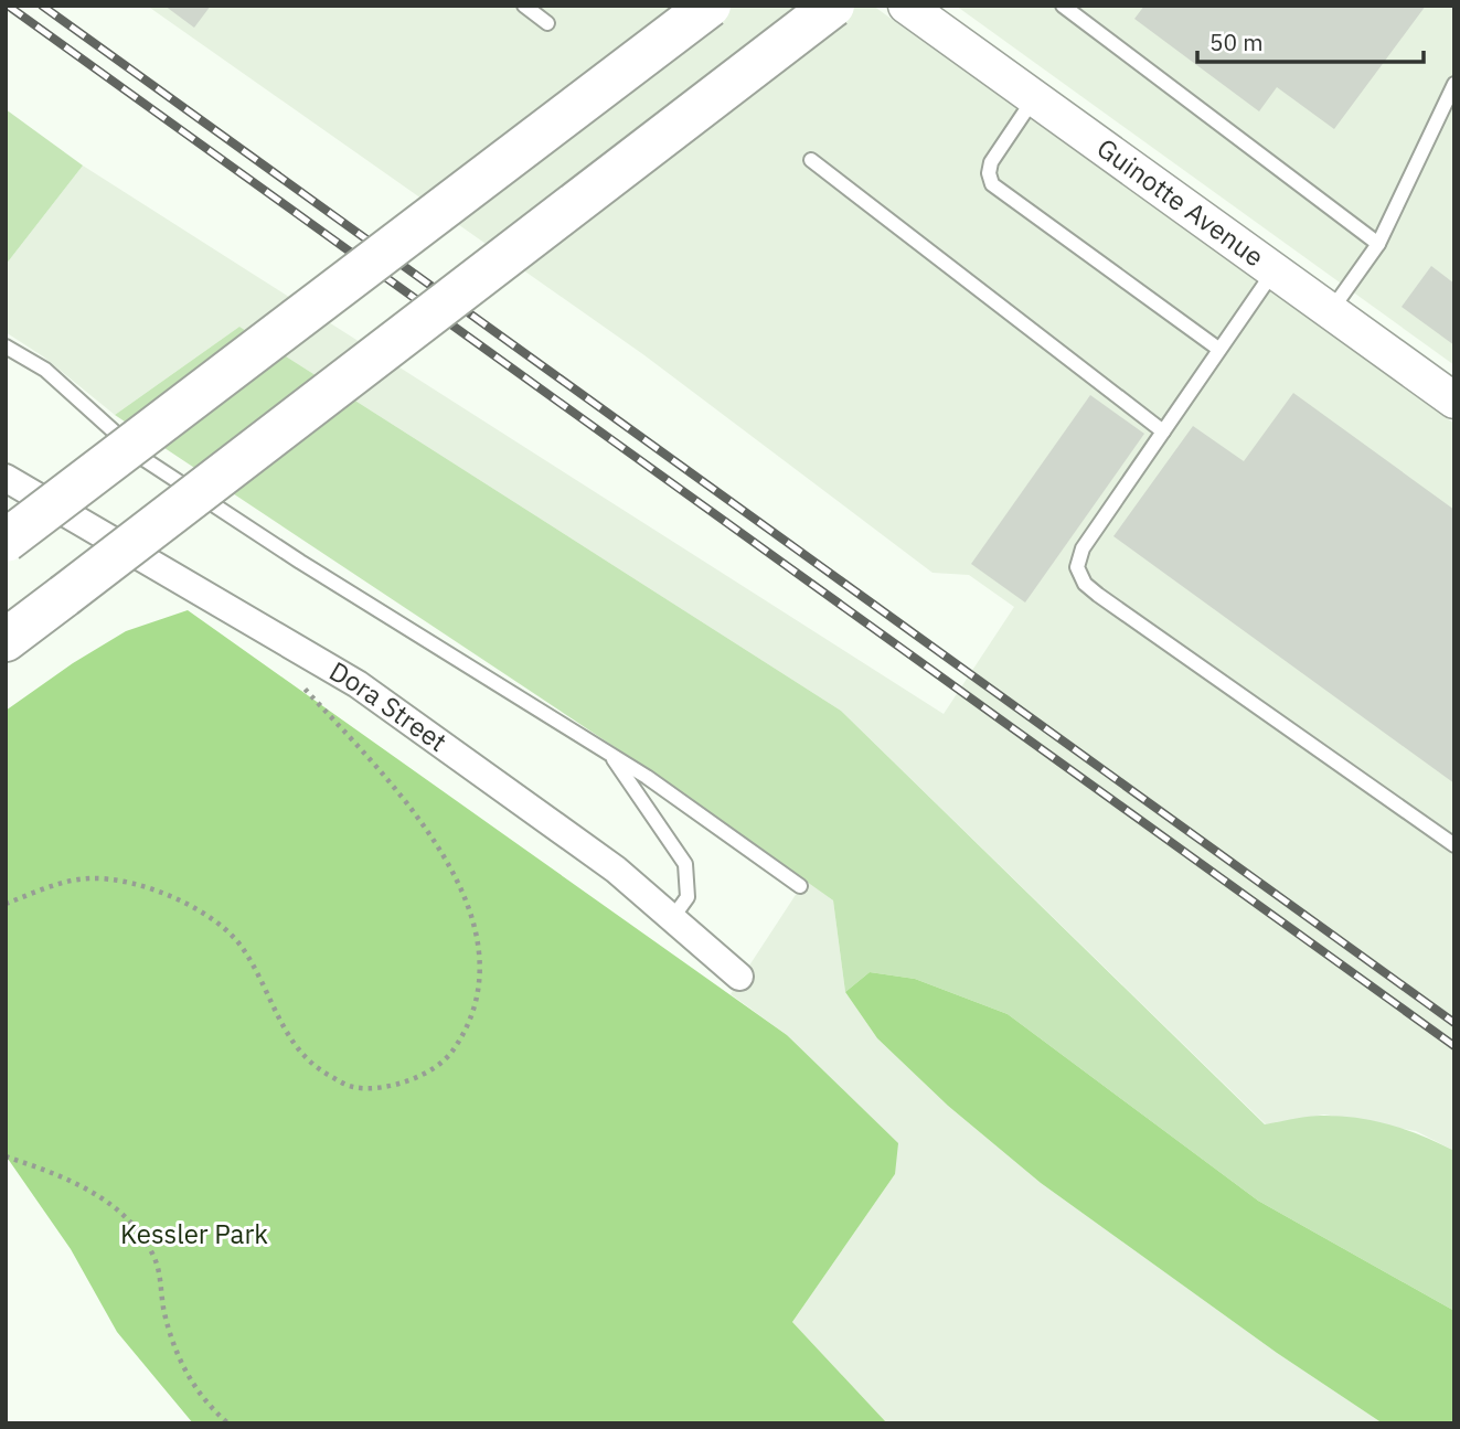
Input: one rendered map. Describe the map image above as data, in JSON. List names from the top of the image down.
{
  "streets": {
    "street": ["Guinotte Avenue", "Dora Street"]
  },
  "parks": ["Kessler Park"],
  "scale_bar": "50 m"
}
